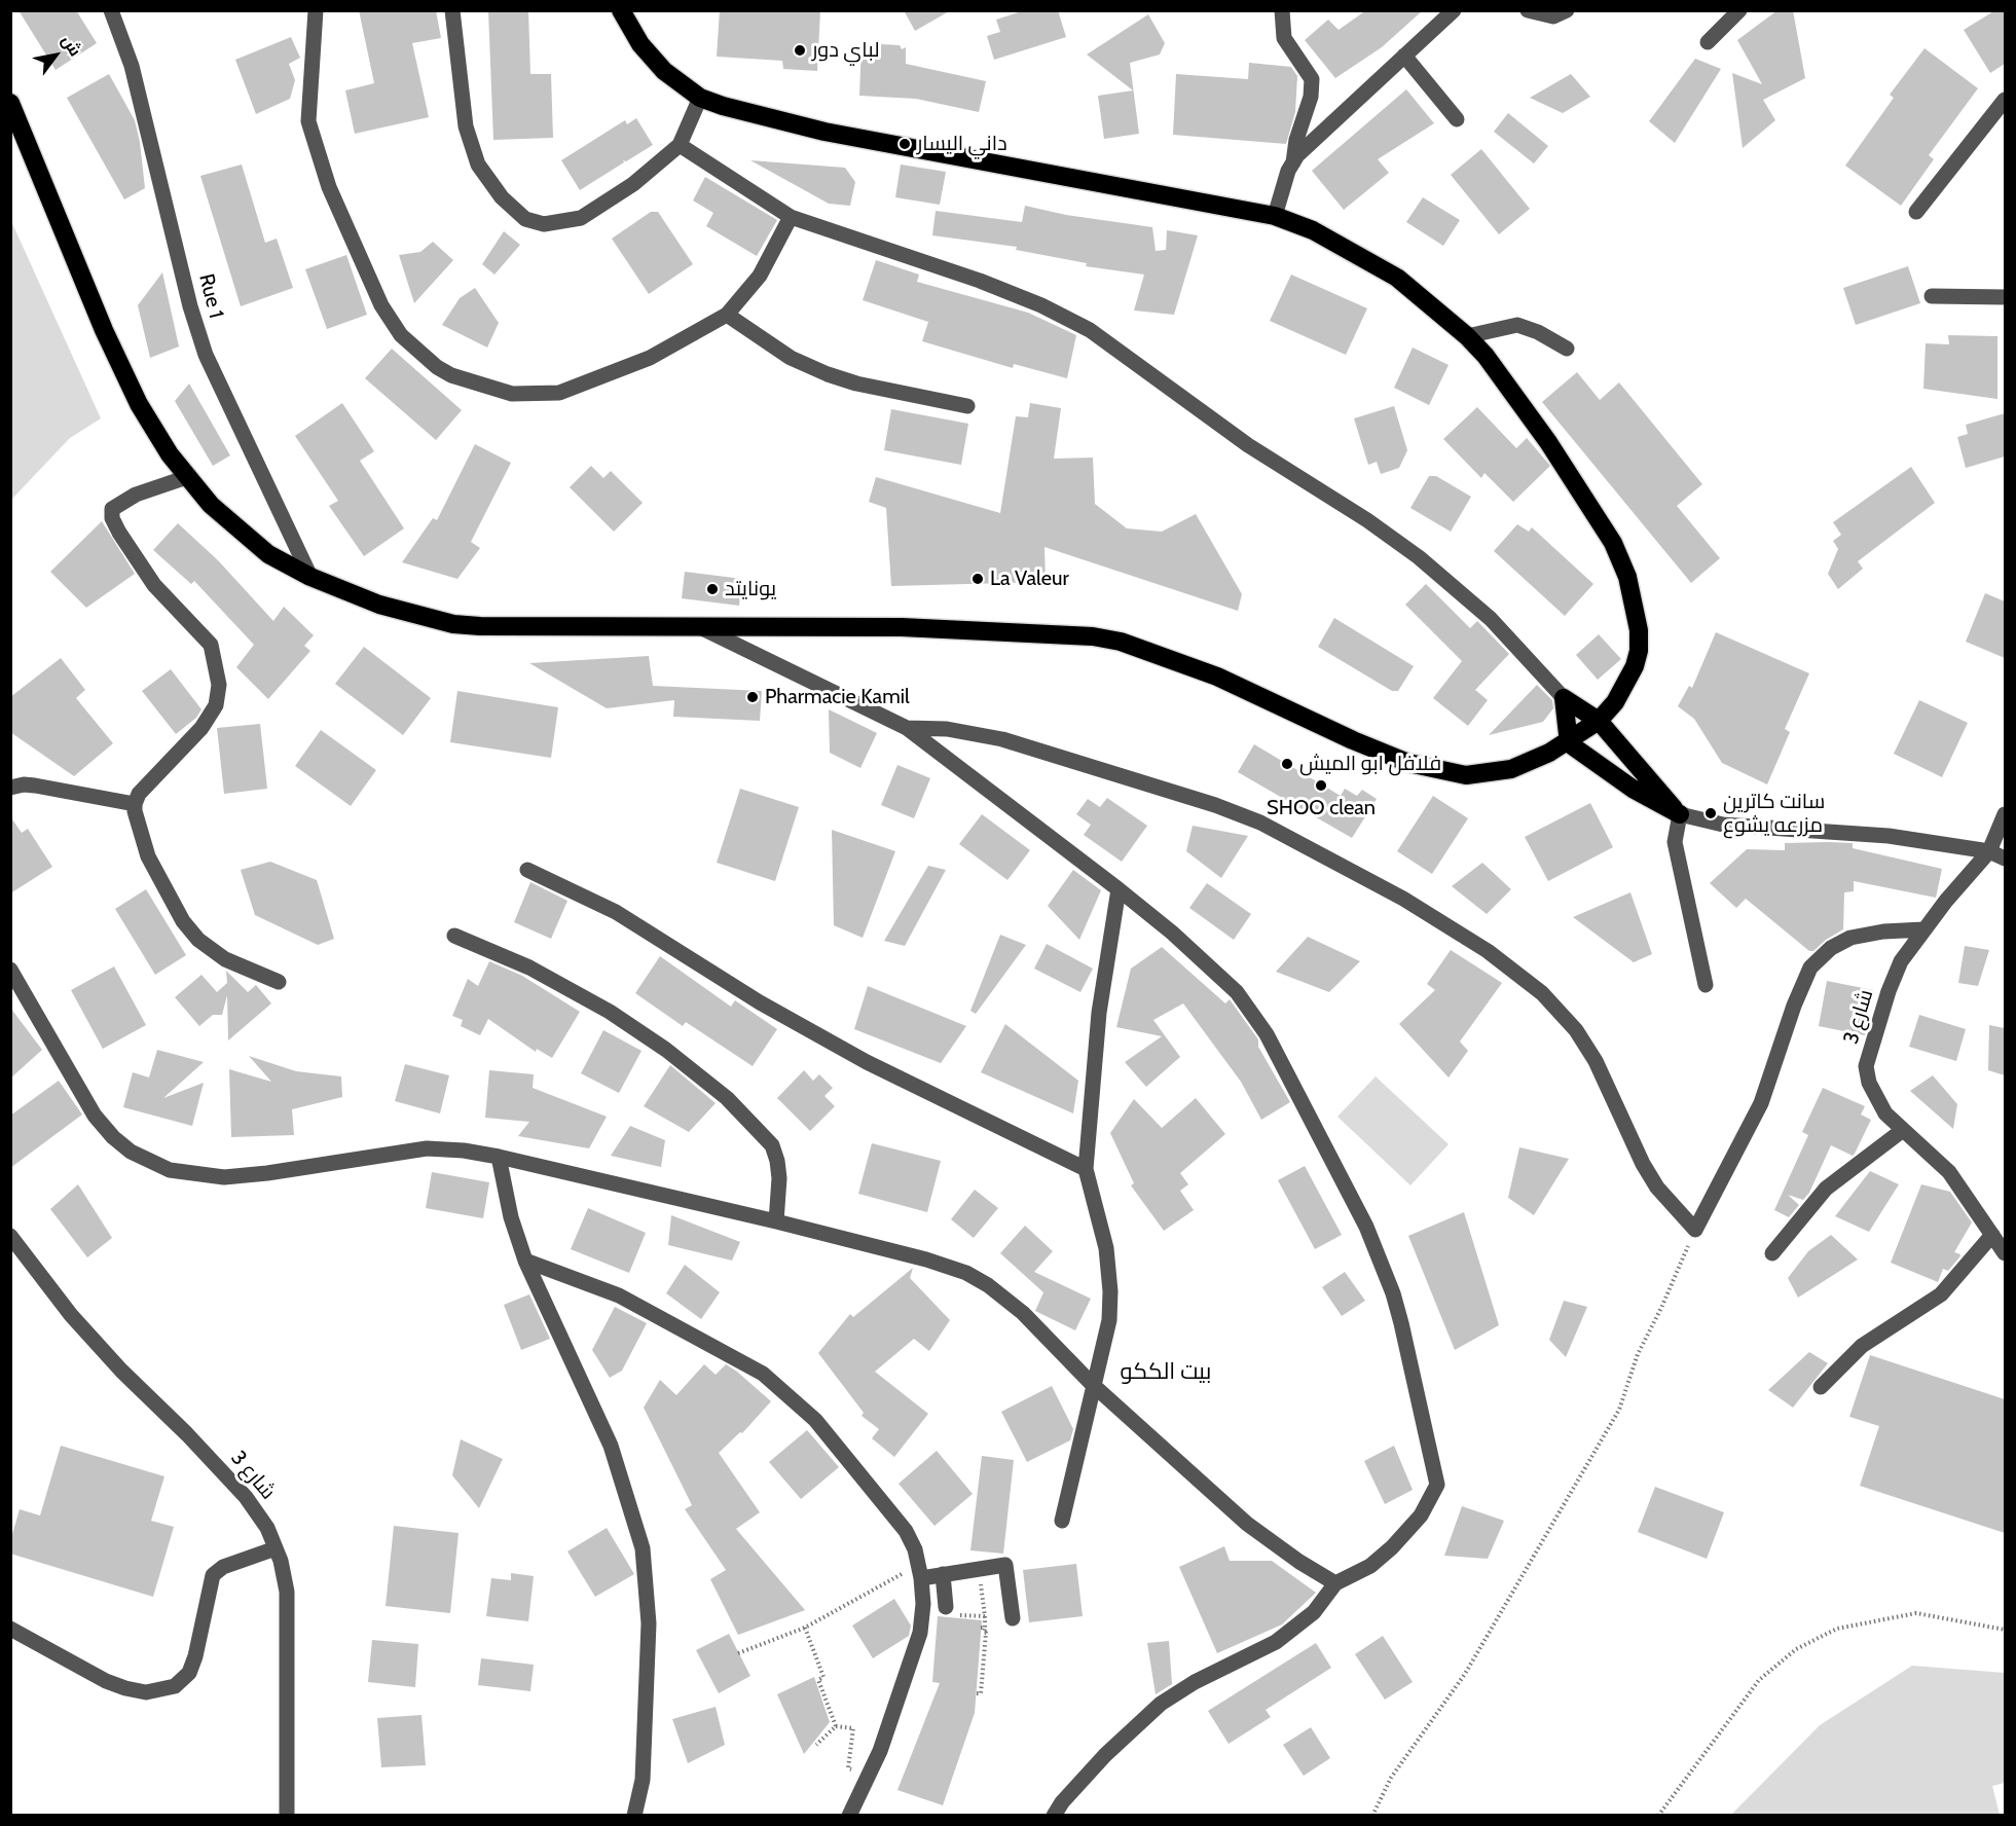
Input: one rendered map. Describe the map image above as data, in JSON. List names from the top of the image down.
{
  "streets": {
    "street": ["Rue 1", "شارع 3"]
  },
  "districts": ["بيت الككو"],
  "places": [
    "لباي دور",
    "داني اليسار",
    "La Valeur",
    "يونايتد",
    "Pharmacie Kamil",
    "فلافل ابو الميش",
    "SHOO clean",
    "سانت كاترين مزرعه يشوع"
  ],
  "north": "top right"
}
